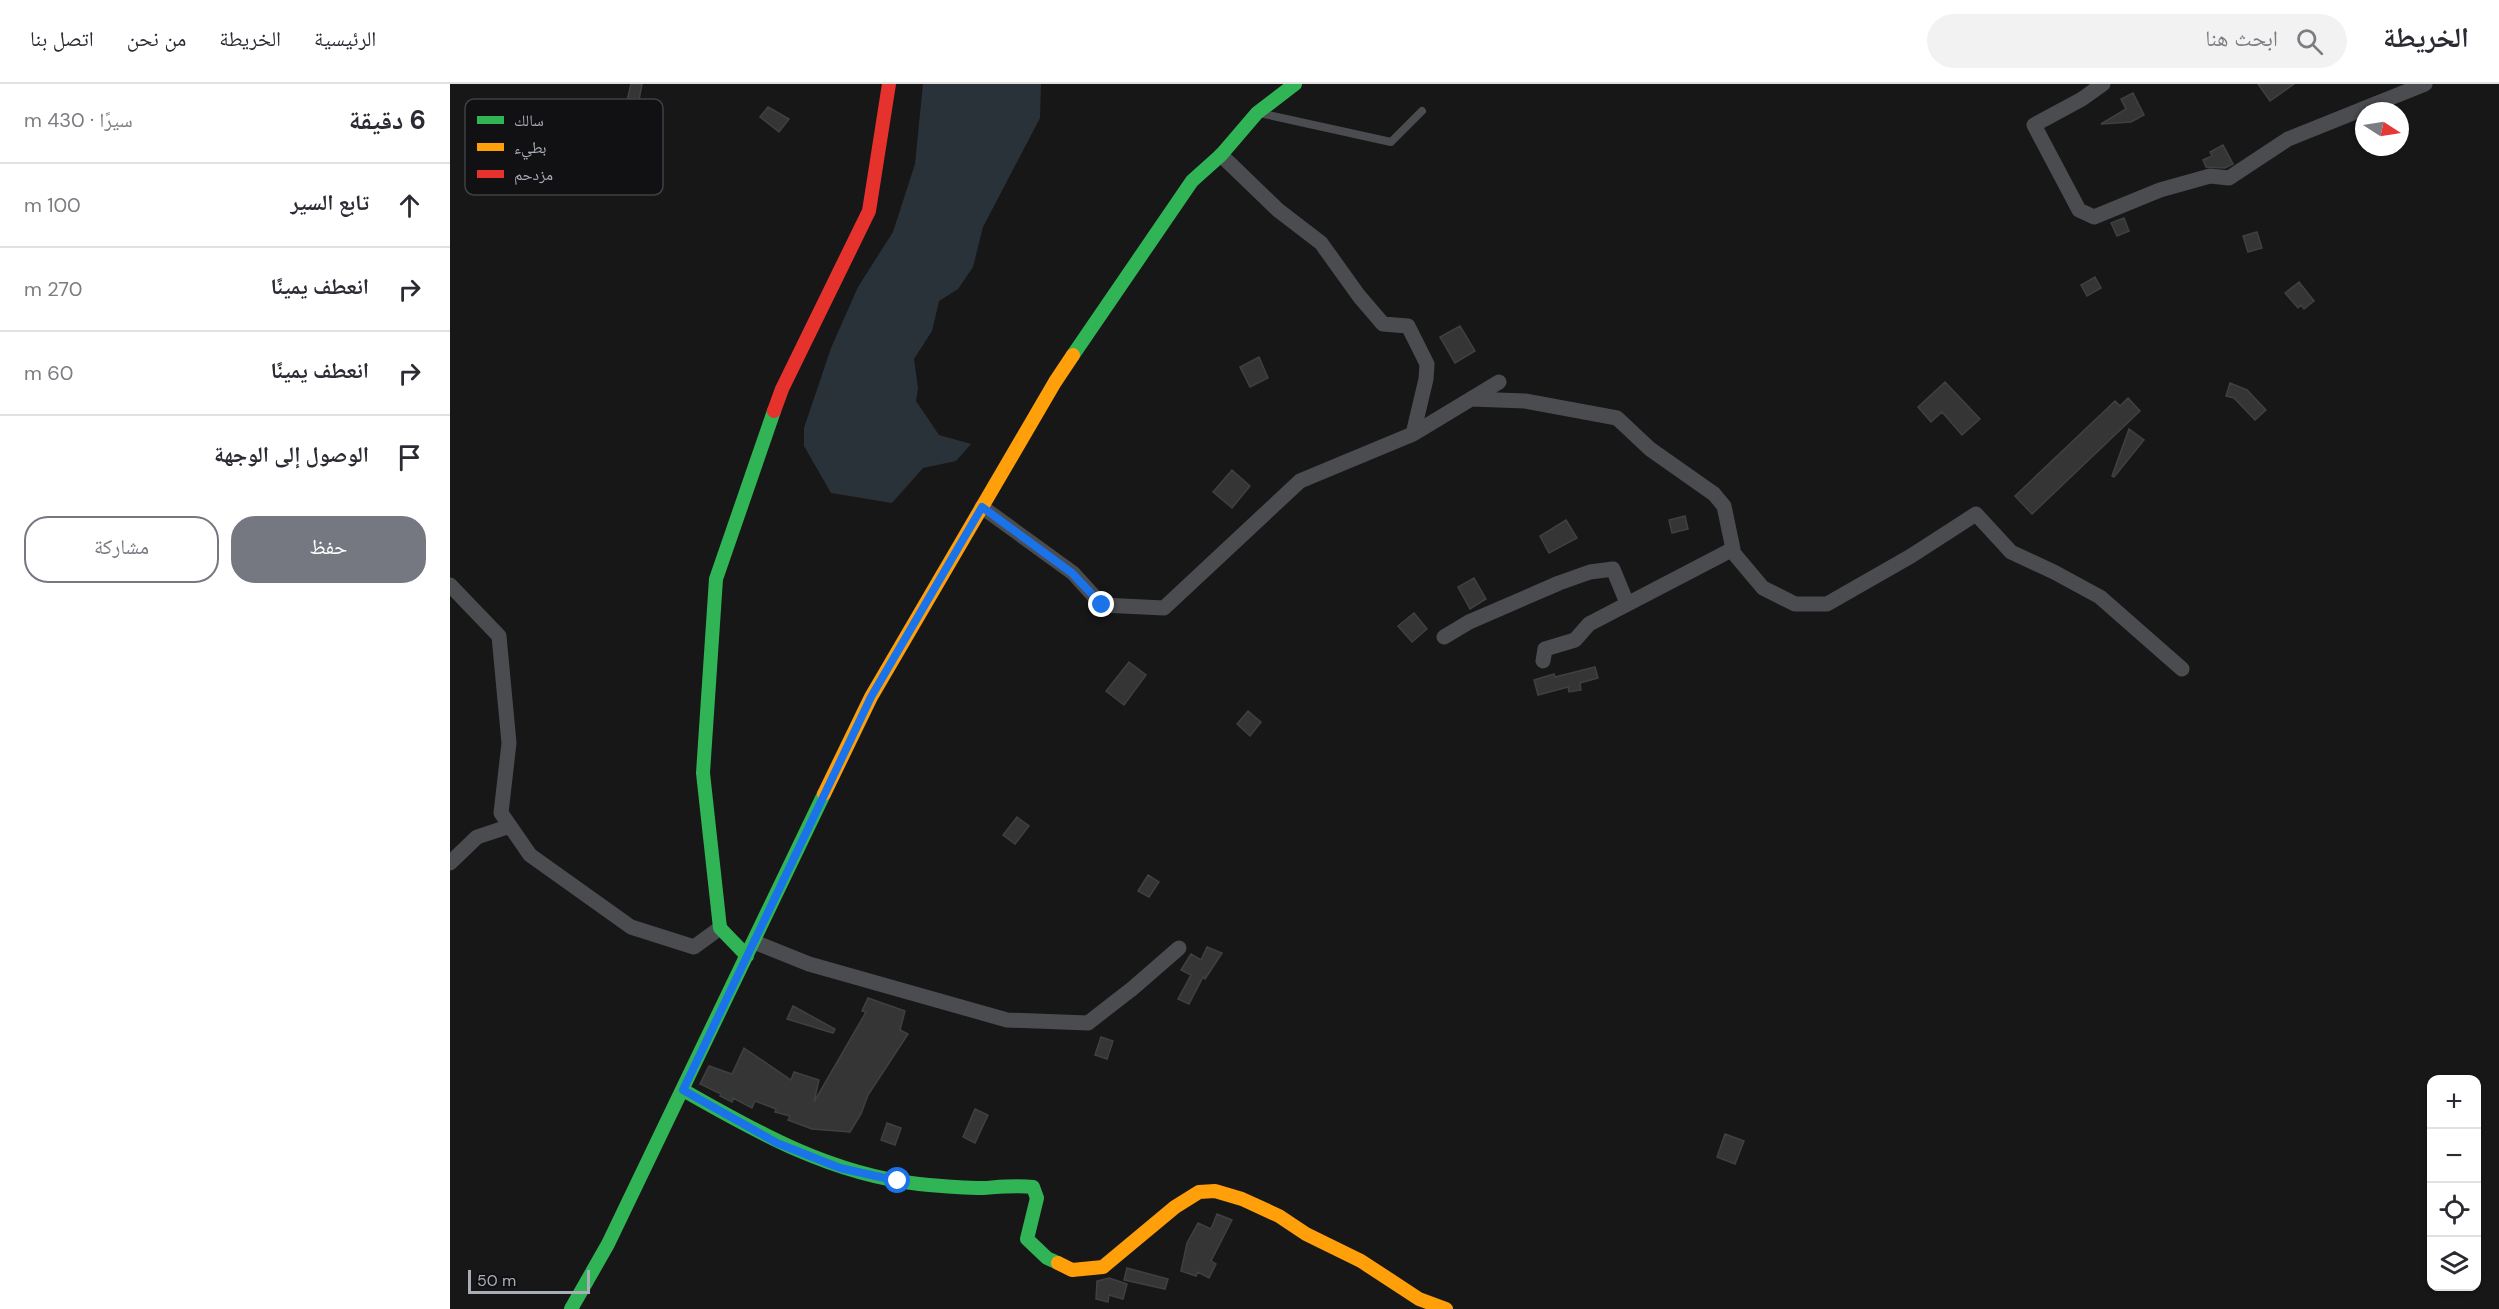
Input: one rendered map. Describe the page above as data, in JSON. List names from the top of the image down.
{
  "legend": ["سالك", "بطيء", "مزدحم"],
  "scale_bar": "50 m",
  "north": "right",
  "page": {
    "header": "الخريطة",
    "search": "ابحث هنا",
    "nav": [
      "الرئيسية",
      "الخريطة",
      "من نحن",
      "اتصل بنا"
    ],
    "heading": ["6 دقيقة", "سيرًا · 430 m"],
    "list": [
      ["تابع السير", "100 m"],
      ["انعطف يمينًا", "270 m"],
      ["انعطف يمينًا", "60 m"],
      "الوصول إلى الوجهة"
    ],
    "buttons": ["حفظ", "مشاركة"],
    "map_buttons": ["+", "−"],
    "scale": "50 m"
  }
}
